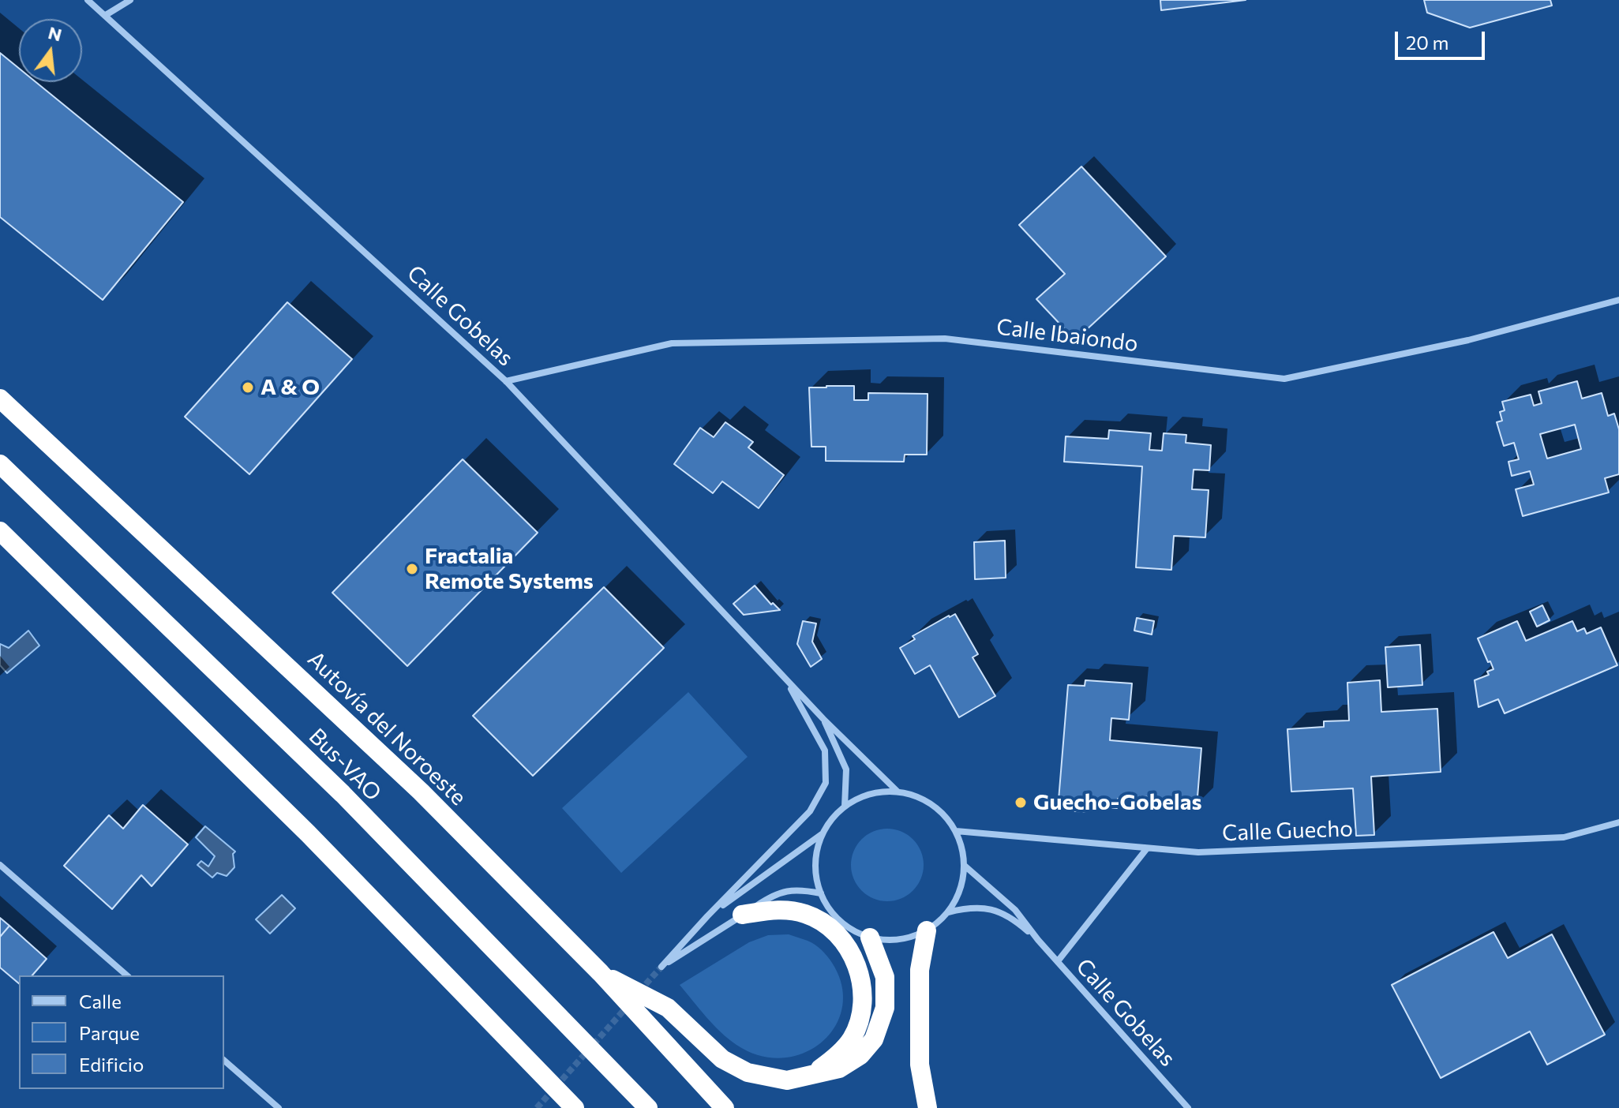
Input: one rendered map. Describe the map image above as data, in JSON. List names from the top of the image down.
{
  "streets": {
    "highway": ["Autovía del Noroeste", "Bus-VAO"],
    "street": ["Calle Gobelas", "Calle Ibaiondo", "Calle Guecho"]
  },
  "crossings": [
    ["Calle Gobelas", "Calle Ibaiondo"],
    ["Calle Gobelas", "Calle Guecho"]
  ],
  "places": ["A & O", "Fractalia Remote Systems", "Guecho-Gobelas"],
  "legend": ["Calle", "Parque", "Edificio"],
  "scale_bar": "20 m",
  "north": "top"
}
